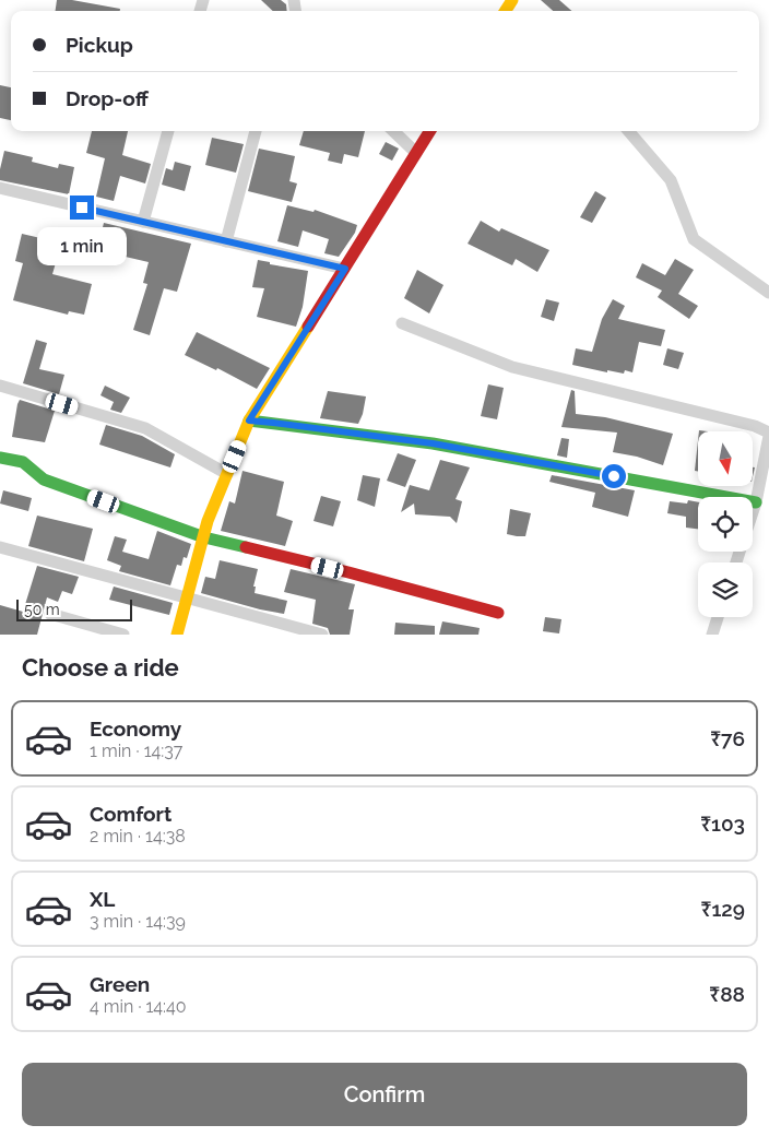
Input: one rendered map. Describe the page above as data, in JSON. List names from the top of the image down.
{
  "scale_bar": "50 m",
  "north": "bottom",
  "page": {
    "banner": ["Pickup", "Drop-off"],
    "bubble": "1 min",
    "scale": "50 m",
    "heading": "Choose a ride",
    "list": [
      {
        "name": "Economy",
        "note": "1 min · 14:37",
        "value": "₹76"
      },
      {
        "name": "Comfort",
        "note": "2 min · 14:38",
        "value": "₹103"
      },
      {
        "name": "XL",
        "note": "3 min · 14:39",
        "value": "₹129"
      },
      {
        "name": "Green",
        "note": "4 min · 14:40",
        "value": "₹88"
      }
    ],
    "buttons": "Confirm"
  }
}
